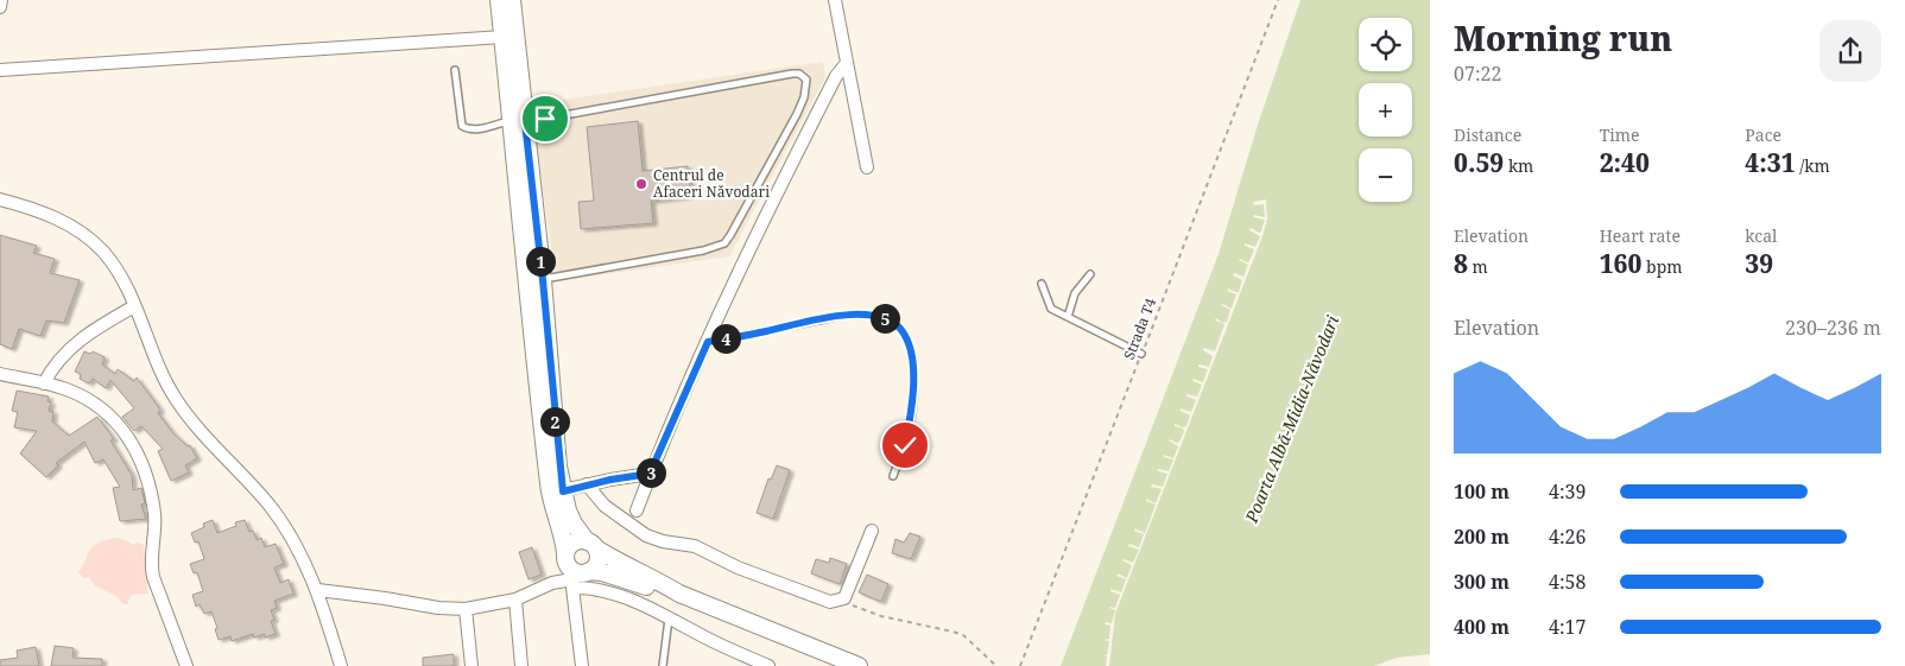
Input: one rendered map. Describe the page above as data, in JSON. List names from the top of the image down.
{
  "streets": {
    "path": ["Strada T4"]
  },
  "water": ["Poarta Albă-Midia-Năvodari"],
  "places": ["Centrul de Afaceri Năvodari"],
  "page": {
    "heading": ["Morning run", "07:22"],
    "map_buttons": ["+", "−"],
    "stats": [
      ["Distance", "0.59 km"],
      ["Time", "2:40"],
      ["Pace", "4:31 /km"],
      ["Elevation", "8 m"],
      ["Heart rate", "160 bpm"],
      ["kcal", "39"]
    ],
    "pins": [
      "1",
      "5",
      "4",
      "2",
      "3"
    ],
    "chart": ["Elevation", "230–236 m"],
    "list": [
      {
        "name": "100 m",
        "note": "4:39"
      },
      {
        "name": "200 m",
        "note": "4:26"
      },
      {
        "name": "300 m",
        "note": "4:58"
      },
      {
        "name": "400 m",
        "note": "4:17"
      }
    ]
  }
}
